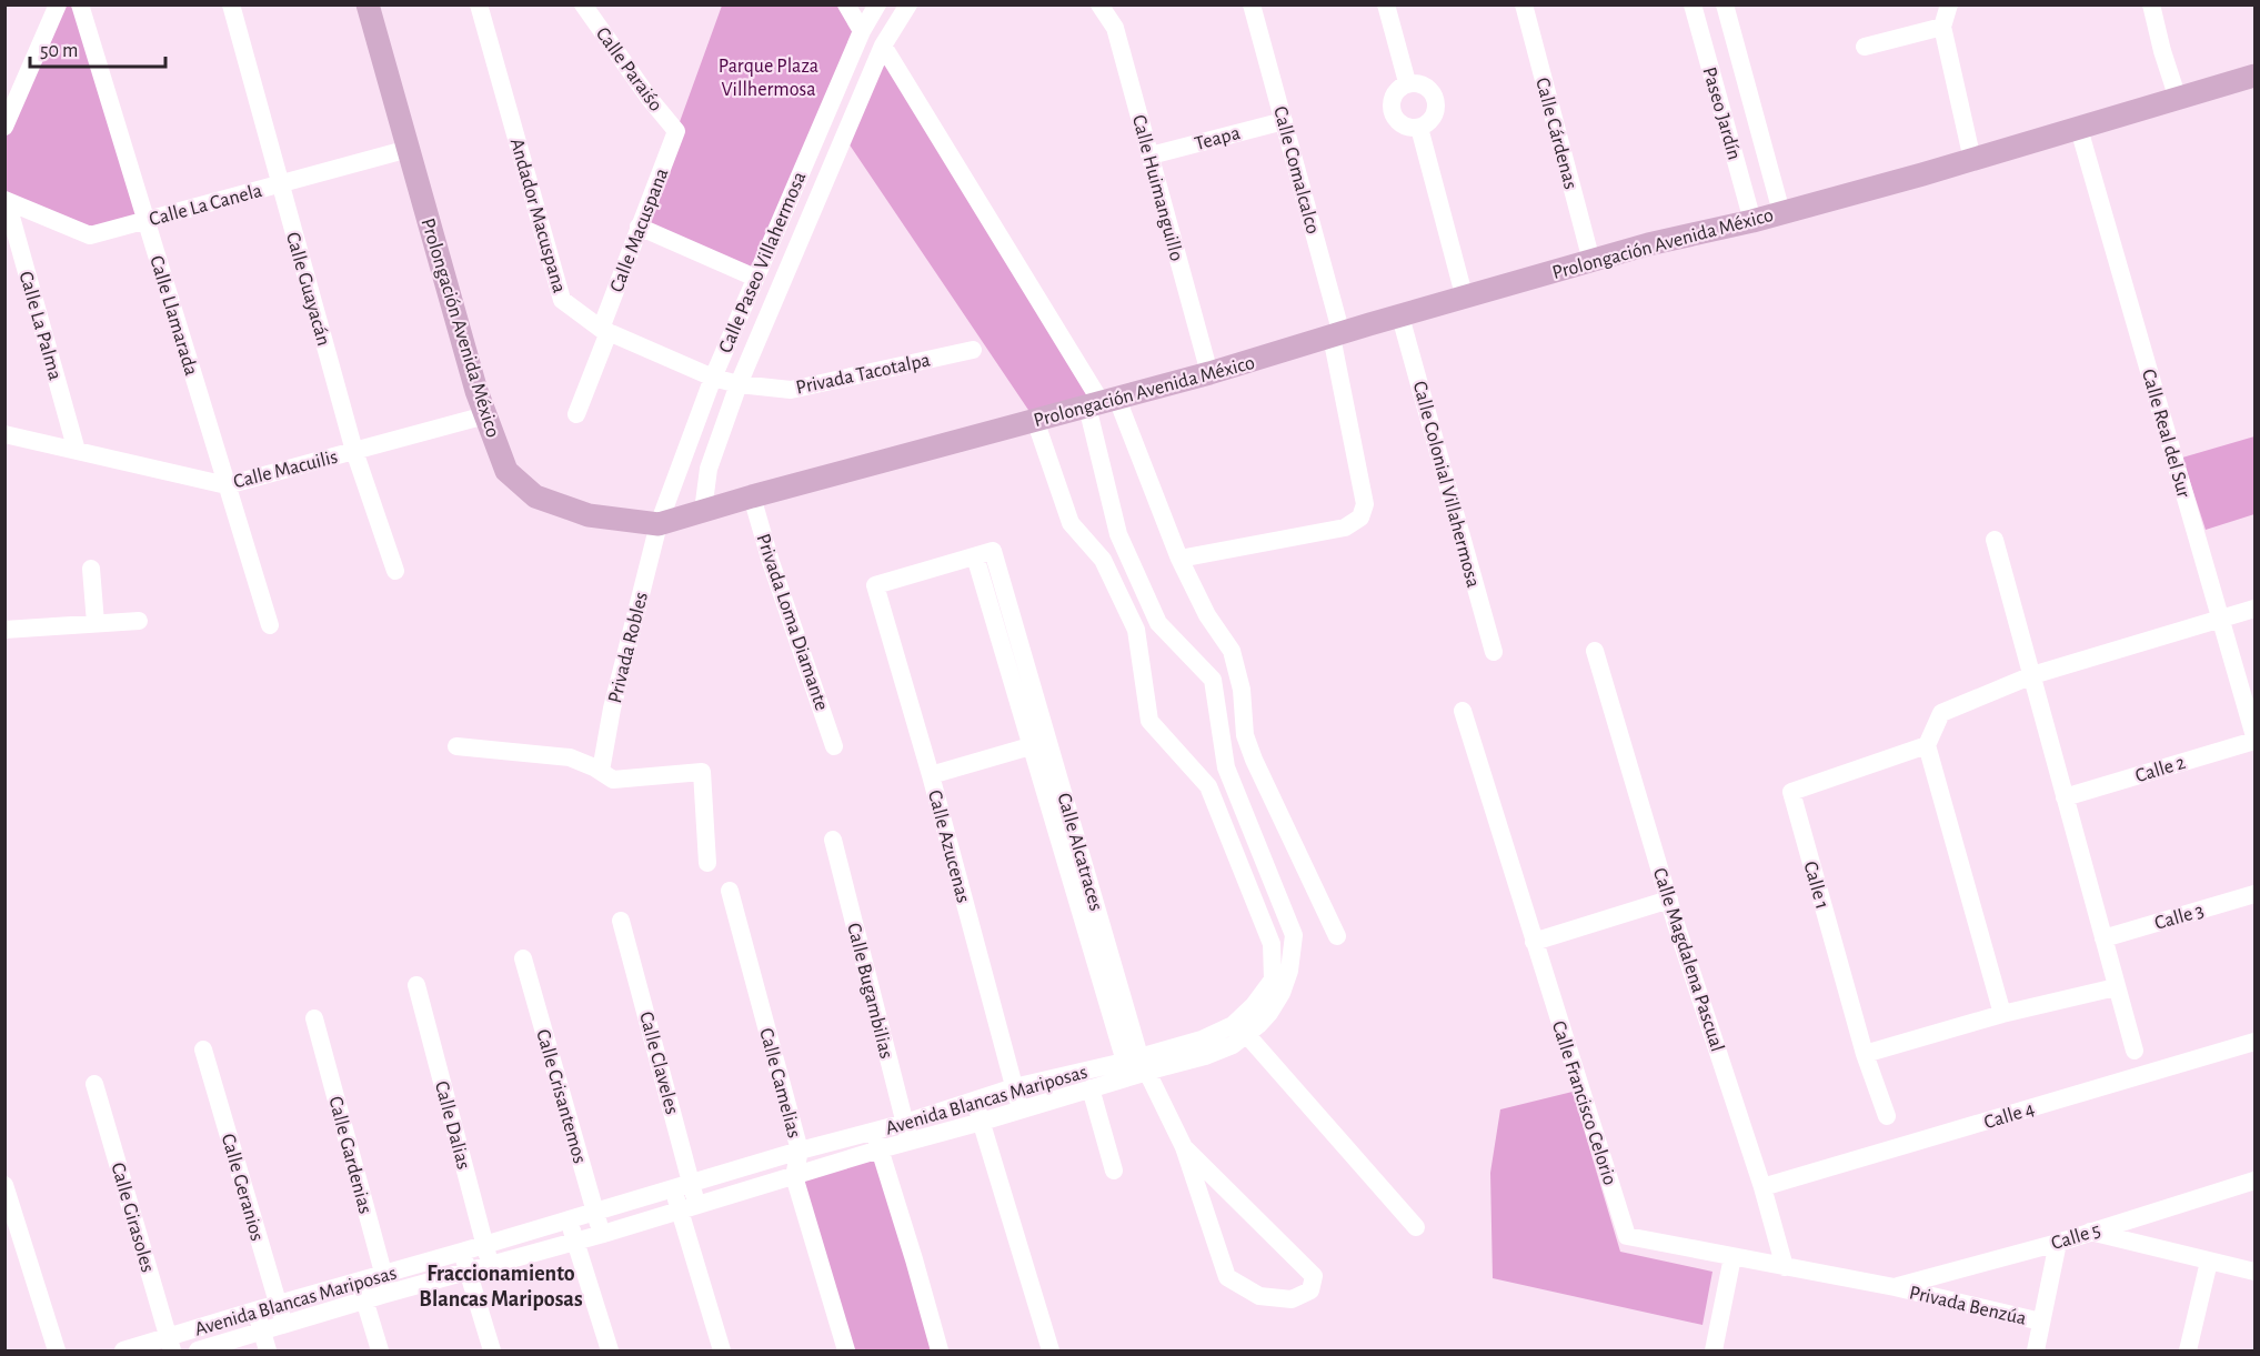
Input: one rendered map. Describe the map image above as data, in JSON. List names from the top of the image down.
{
  "streets": {
    "main road": ["Prolongación Avenida México"],
    "street": [
      "Calle Paraiśo",
      "Paseo Jardín",
      "Calle Cárdenas",
      "Teapa",
      "Calle Comalcalco",
      "Calle Huimanguillo",
      "Calle La Canela",
      "Andador Macuspana",
      "Calle Macuspana",
      "Calle Paseo Villahermosa",
      "Calle Guayacán",
      "Calle Llamarada",
      "Calle La Palma",
      "Privada Tacotalpa",
      "Calle Real del Sur",
      "Calle Macuilis",
      "Calle Colonial Villahermosa",
      "Privada Loma Diamante",
      "Privada Robles",
      "Calle 2",
      "Calle Azucenas",
      "Calle Alcatraces",
      "Calle 1",
      "Calle 3",
      "Calle Magdalena Pascual",
      "Calle Bugambilias",
      "Calle Claveles",
      "Calle Camelias",
      "Calle Crisantemos",
      "Avenida Blancas Mariposas",
      "Calle Francisco Celorio",
      "Calle 4",
      "Calle Dalias",
      "Calle Gardenias",
      "Calle Geranios",
      "Calle Girasoles",
      "Calle 5",
      "Privada Benzúa"
    ]
  },
  "crossings": [
    ["Calle Paraiśo", "Calle Macuspana"],
    ["Paseo Jardín", "Prolongación Avenida México"],
    ["Calle Cárdenas", "Prolongación Avenida México"],
    ["Teapa", "Calle Comalcalco"],
    ["Teapa", "Calle Huimanguillo"],
    ["Calle Comalcalco", "Prolongación Avenida México"],
    ["Calle Huimanguillo", "Prolongación Avenida México"],
    ["Calle La Canela", "Prolongación Avenida México"],
    ["Calle La Canela", "Calle Guayacán"],
    ["Calle La Canela", "Calle Llamarada"],
    ["Calle La Canela", "Calle La Palma"],
    ["Andador Macuspana", "Calle Macuspana"],
    ["Andador Macuspana", "Calle Paseo Villahermosa"],
    ["Andador Macuspana", "Privada Tacotalpa"],
    ["Prolongación Avenida México", "Calle Paseo Villahermosa"],
    ["Prolongación Avenida México", "Calle Real del Sur"],
    ["Prolongación Avenida México", "Calle Macuilis"],
    ["Prolongación Avenida México", "Calle Colonial Villahermosa"],
    ["Prolongación Avenida México", "Privada Loma Diamante"],
    ["Prolongación Avenida México", "Privada Robles"],
    ["Prolongación Avenida México", "Avenida Blancas Mariposas"],
    ["Calle Paseo Villahermosa", "Privada Tacotalpa"],
    ["Calle Paseo Villahermosa", "Privada Robles"],
    ["Calle Guayacán", "Calle Macuilis"],
    ["Calle Llamarada", "Calle Macuilis"],
    ["Calle La Palma", "Calle Macuilis"],
    ["Calle Real del Sur", "Calle 2"],
    ["Calle Azucenas", "Calle Alcatraces"],
    ["Calle Azucenas", "Avenida Blancas Mariposas"],
    ["Calle Alcatraces", "Avenida Blancas Mariposas"],
    ["Calle Magdalena Pascual", "Calle Francisco Celorio"],
    ["Calle Magdalena Pascual", "Calle 4"],
    ["Calle Bugambilias", "Avenida Blancas Mariposas"],
    ["Calle Claveles", "Avenida Blancas Mariposas"],
    ["Calle Camelias", "Avenida Blancas Mariposas"],
    ["Calle Crisantemos", "Avenida Blancas Mariposas"],
    ["Avenida Blancas Mariposas", "Calle Dalias"],
    ["Avenida Blancas Mariposas", "Calle Gardenias"],
    ["Avenida Blancas Mariposas", "Calle Geranios"],
    ["Avenida Blancas Mariposas", "Calle Girasoles"],
    ["Calle Francisco Celorio", "Calle 5"],
    ["Calle Francisco Celorio", "Privada Benzúa"],
    ["Calle 5", "Privada Benzúa"]
  ],
  "districts": ["Fraccionamiento Blancas Mariposas"],
  "parks": ["Parque Plaza Villhermosa"],
  "scale_bar": "50 m"
}
